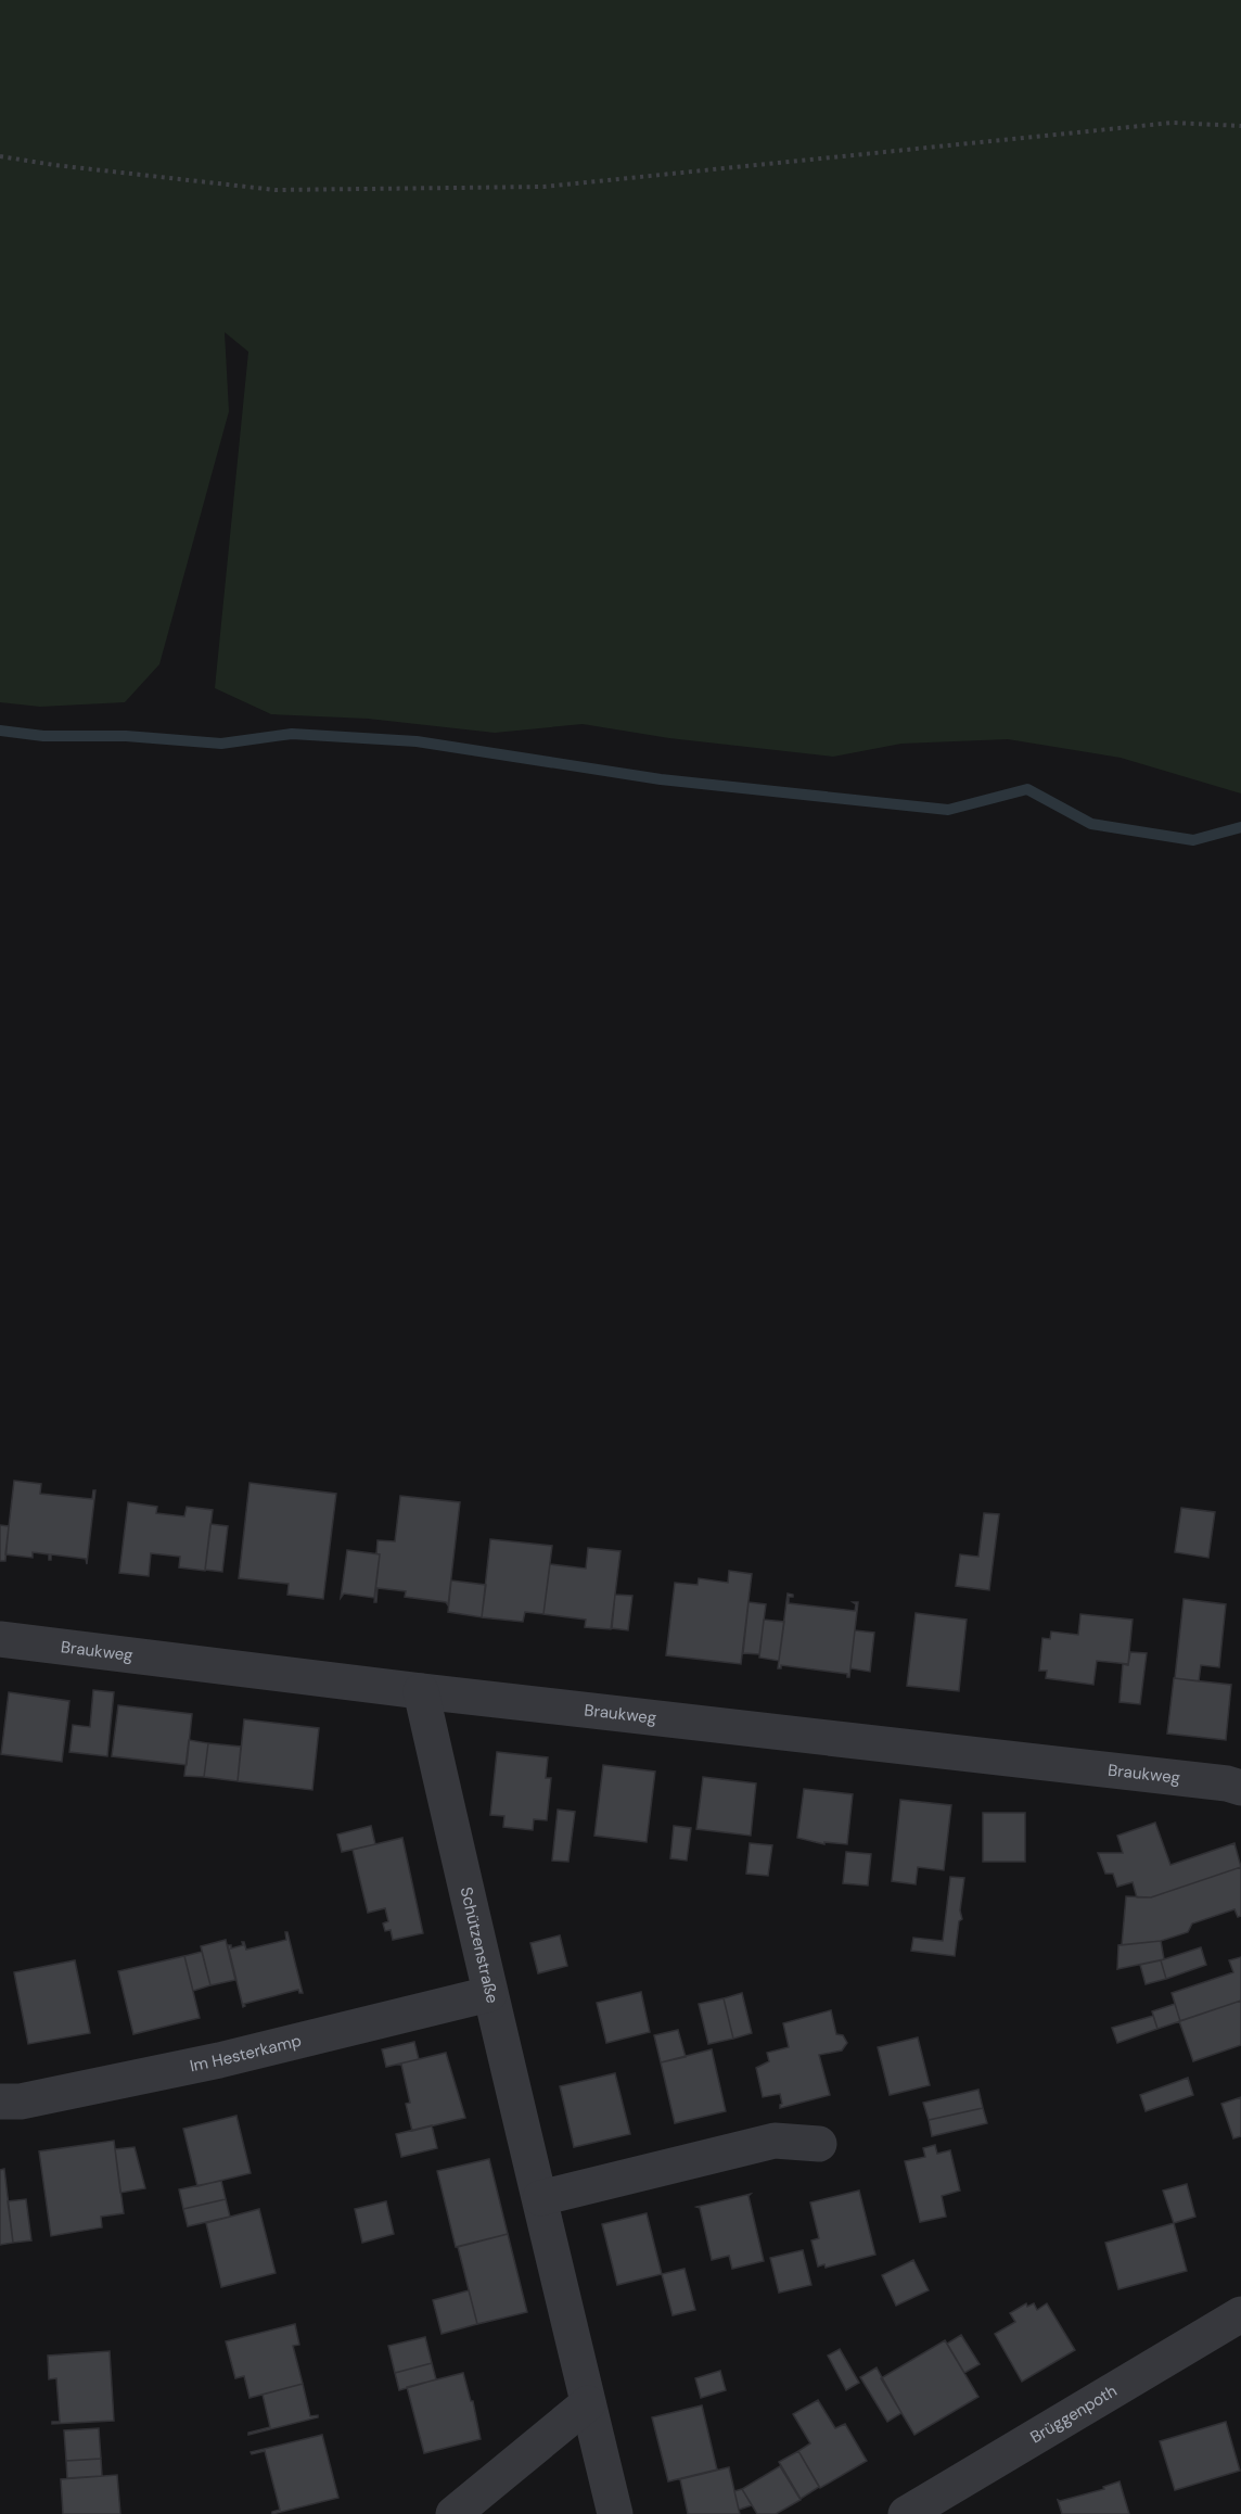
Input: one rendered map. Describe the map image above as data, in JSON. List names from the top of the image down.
{
  "streets": {
    "street": [
      "Braukweg",
      "Schützenstraße",
      "Im Hesterkamp",
      "Brüggenpoth"
    ]
  },
  "crossings": [
    ["Braukweg", "Schützenstraße"],
    ["Schützenstraße", "Im Hesterkamp"]
  ]
}
